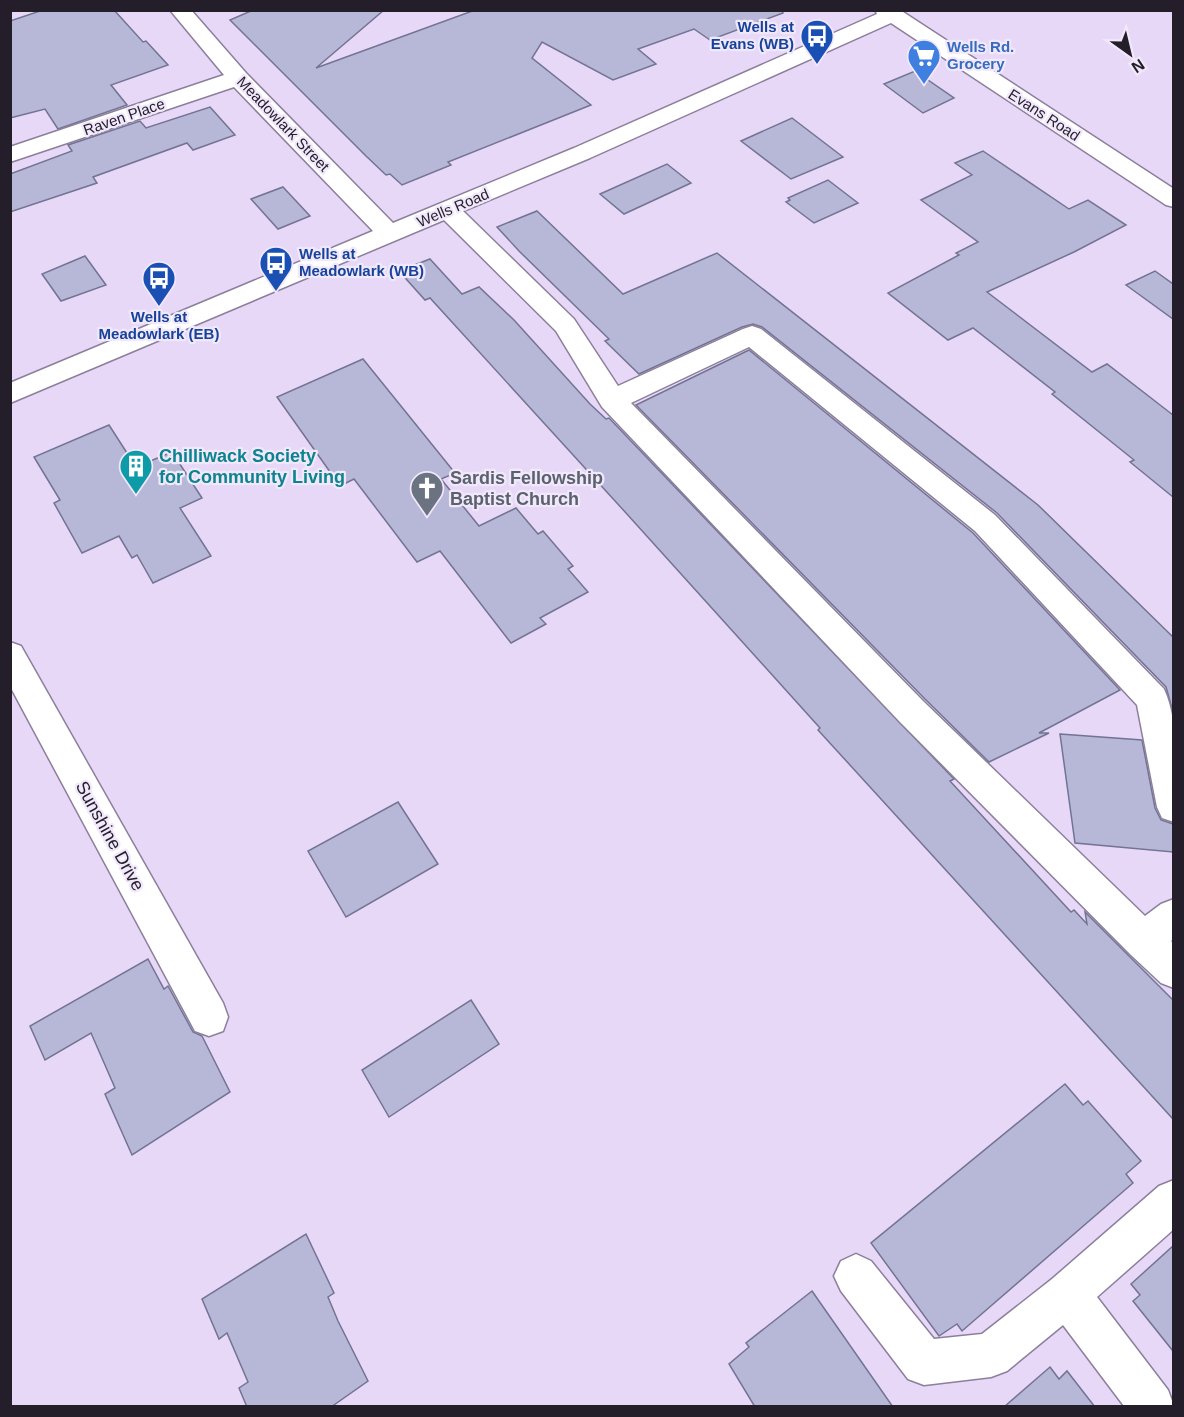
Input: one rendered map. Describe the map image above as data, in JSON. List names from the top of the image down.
{
  "streets": {
    "street": [
      "Evans Road",
      "Raven Place",
      "Meadowlark Street",
      "Wells Road",
      "Sunshine Drive"
    ]
  },
  "crossings": [
    ["Evans Road", "Wells Road"],
    ["Raven Place", "Meadowlark Street"],
    ["Meadowlark Street", "Wells Road"]
  ],
  "places": {
    "bus stop": ["Wells at Evans (WB)", "Wells at Meadowlark (WB)", "Wells at Meadowlark (EB)"],
    "supermarket": ["Wells Rd. Grocery"],
    "building": ["Chilliwack Society for Community Living"],
    "church": ["Sardis Fellowship Baptist Church"]
  },
  "north": "bottom right"
}
